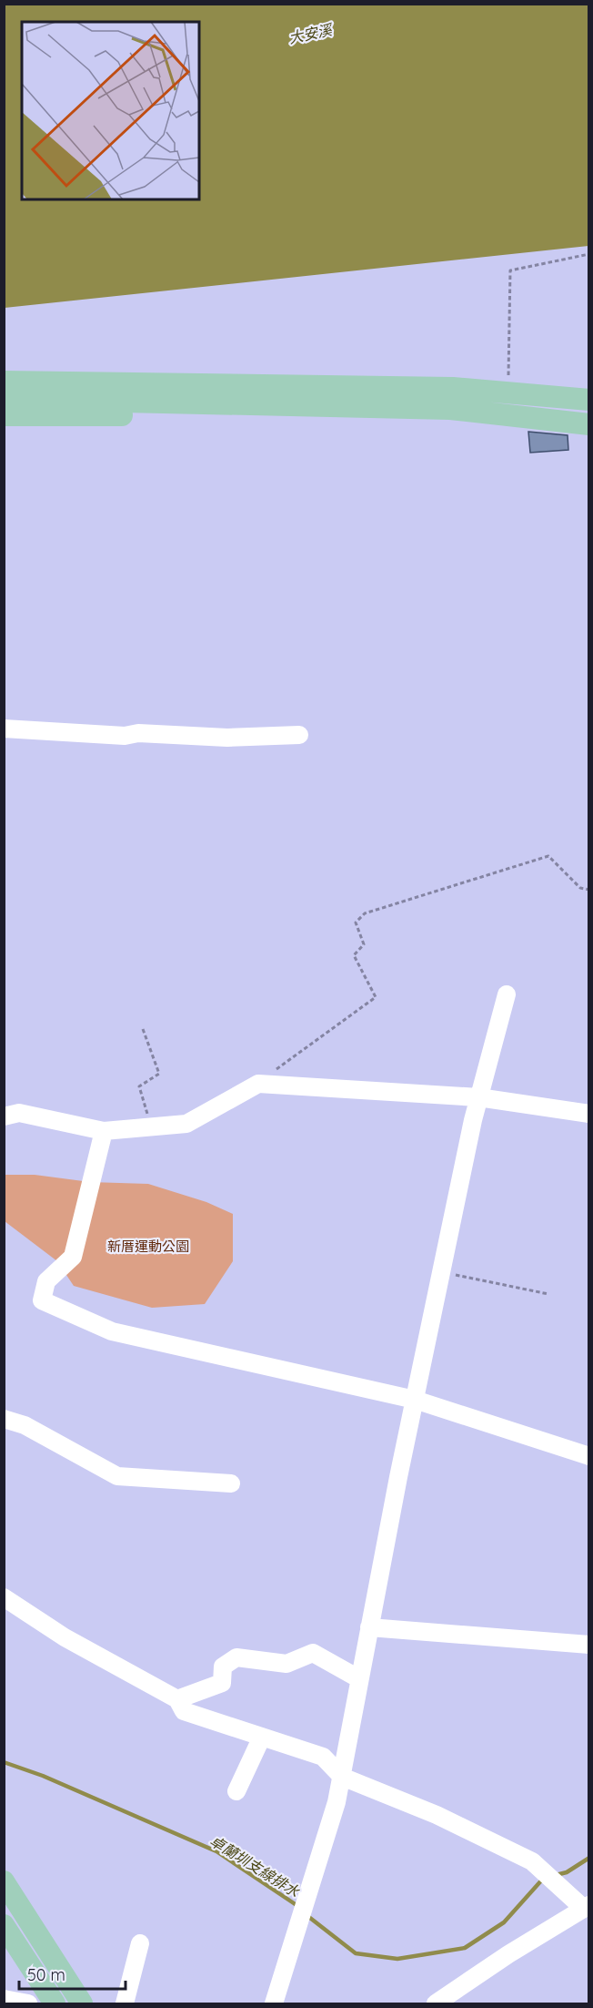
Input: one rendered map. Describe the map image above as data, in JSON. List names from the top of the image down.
{
  "water": ["大安溪", "卓蘭圳支線排水"],
  "parks": ["新厝運動公園"],
  "scale_bar": "50 m"
}
